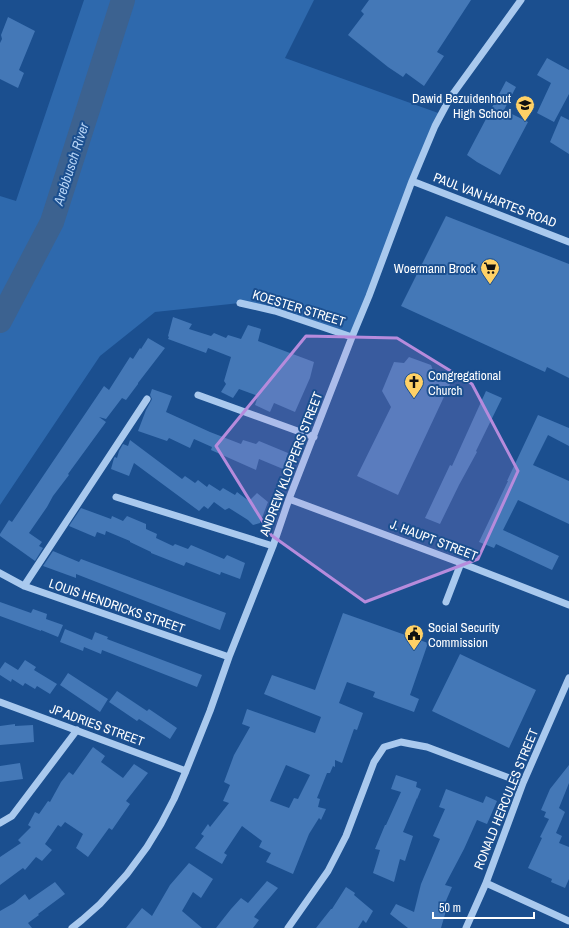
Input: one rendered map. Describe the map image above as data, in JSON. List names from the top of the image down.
{
  "streets": {
    "street": [
      "PAUL VAN HARTES ROAD",
      "KOESTER STREET",
      "ANDREW KLOPPERS STREET",
      "J. HAUPT STREET",
      "LOUIS HENDRICKS STREET",
      "JP ADRIES STREET",
      "RONALD HERCULES STREET"
    ]
  },
  "crossings": [
    ["PAUL VAN HARTES ROAD", "ANDREW KLOPPERS STREET"],
    ["KOESTER STREET", "ANDREW KLOPPERS STREET"],
    ["ANDREW KLOPPERS STREET", "J. HAUPT STREET"],
    ["ANDREW KLOPPERS STREET", "LOUIS HENDRICKS STREET"],
    ["ANDREW KLOPPERS STREET", "JP ADRIES STREET"]
  ],
  "water": ["Arebbusch River"],
  "places": {
    "school or university": ["Dawid Bezuidenhout High School"],
    "supermarket": ["Woermann Brock"],
    "church": ["Congregational Church"],
    "public building": ["Social Security Commission"]
  },
  "scale_bar": "50 m"
}
